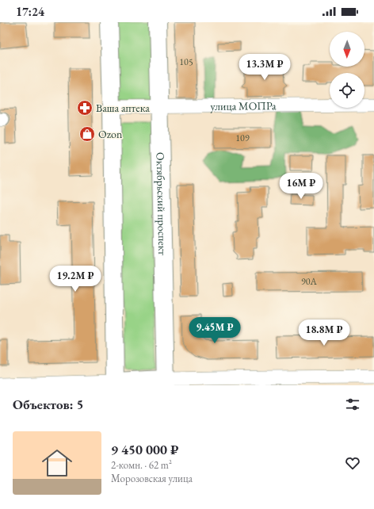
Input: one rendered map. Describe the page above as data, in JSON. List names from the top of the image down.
{
  "streets": {
    "main road": ["Октябрьский проспект"],
    "street": ["улица МОПРа"]
  },
  "crossings": [
    ["улица МОПРа", "Октябрьский проспект"]
  ],
  "places": {
    "pharmacy": ["Ваша аптека"],
    "shop": ["Ozon"]
  },
  "house_numbers": ["105", "109", "90А"],
  "north": "bottom",
  "page": {
    "status": "17:24",
    "price": [
      "13.3M ₽",
      "16M ₽",
      "19.2M ₽",
      "9.45M ₽",
      "18.8M ₽"
    ],
    "heading": "Объектов: 5",
    "list": [
      {
        "name": "9 450 000 ₽",
        "note": "2-комн. · 62 m² · Морозовская улица"
      }
    ]
  }
}
